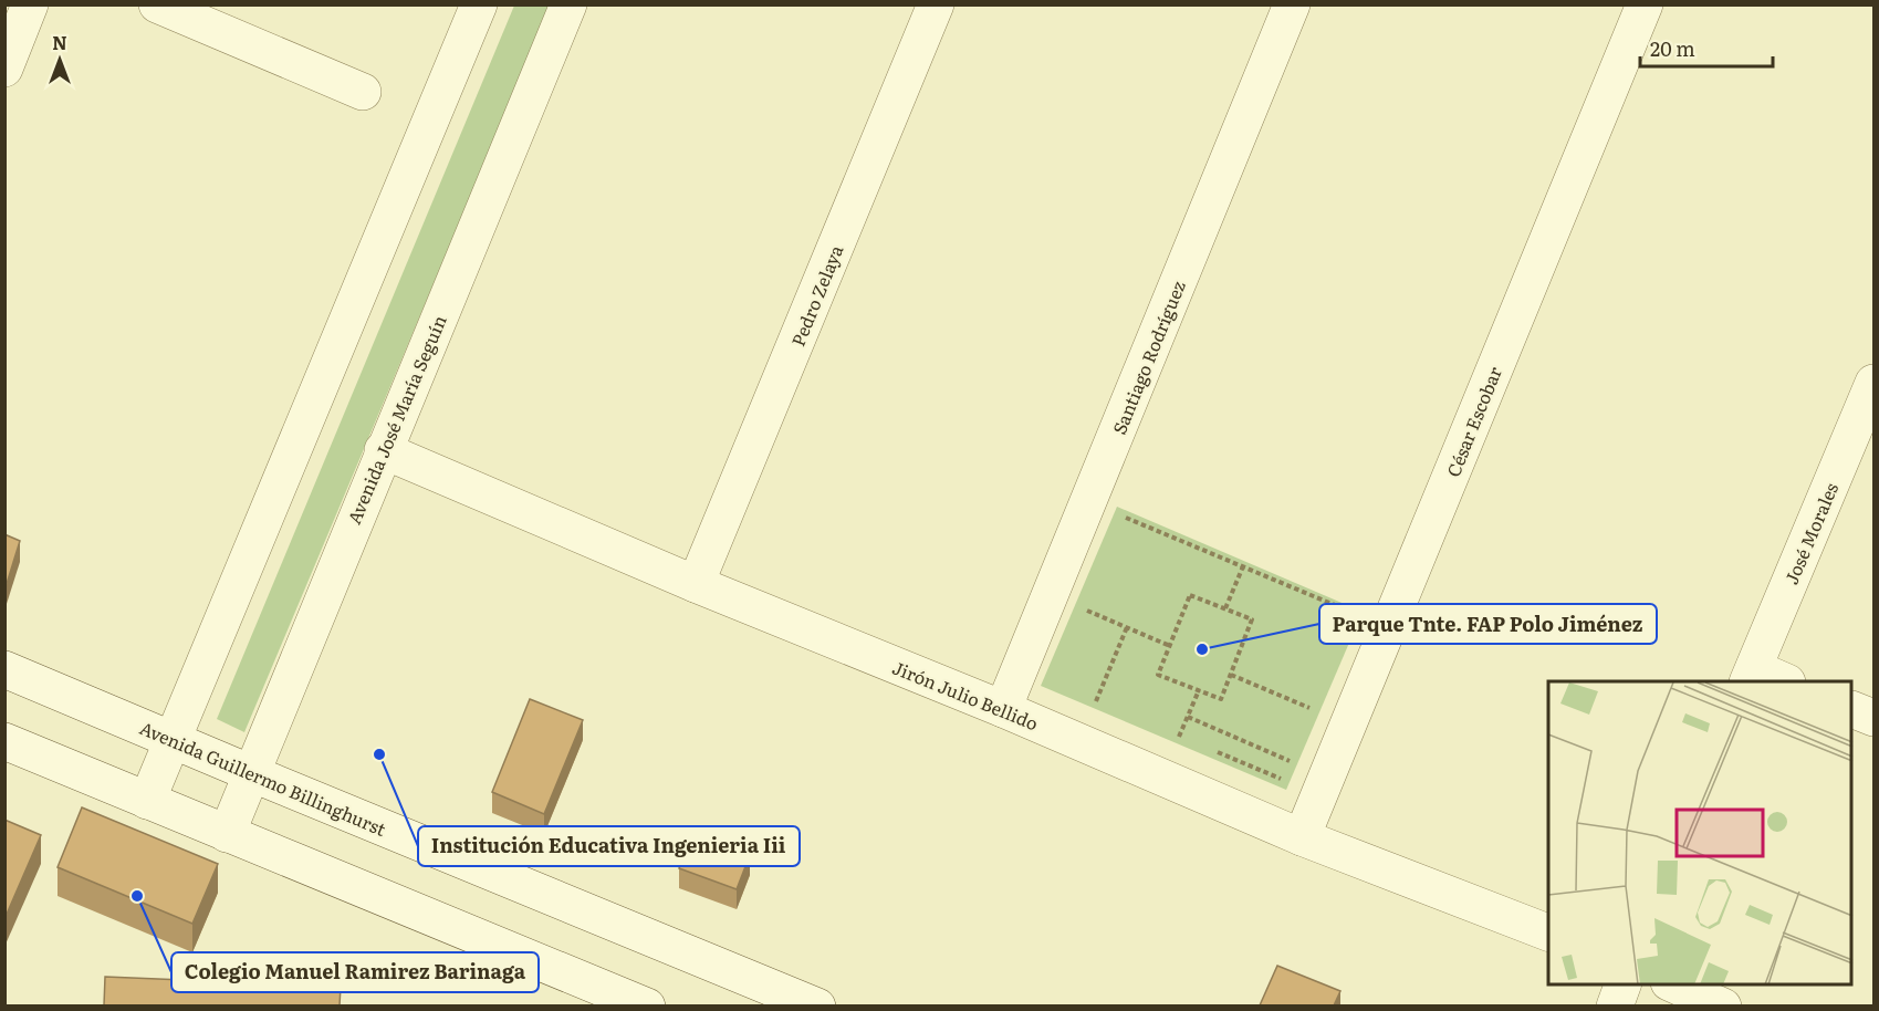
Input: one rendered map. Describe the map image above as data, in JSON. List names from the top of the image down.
{
  "streets": {
    "street": [
      "Pedro Zelaya",
      "Santiago Rodríguez",
      "Avenida José María Seguín",
      "César Escobar",
      "José Morales",
      "Jirón Julio Bellido",
      "Avenida Guillermo Billinghurst"
    ]
  },
  "crossings": [
    ["Pedro Zelaya", "Jirón Julio Bellido"],
    ["Santiago Rodríguez", "Jirón Julio Bellido"],
    ["Avenida José María Seguín", "Jirón Julio Bellido"],
    ["Avenida José María Seguín", "Avenida Guillermo Billinghurst"],
    ["César Escobar", "Jirón Julio Bellido"]
  ],
  "places": ["Parque Tnte. FAP Polo Jiménez", "Institución Educativa Ingenieria Iii", "Colegio Manuel Ramirez Barinaga"],
  "scale_bar": "20 m",
  "north": "top"
}
